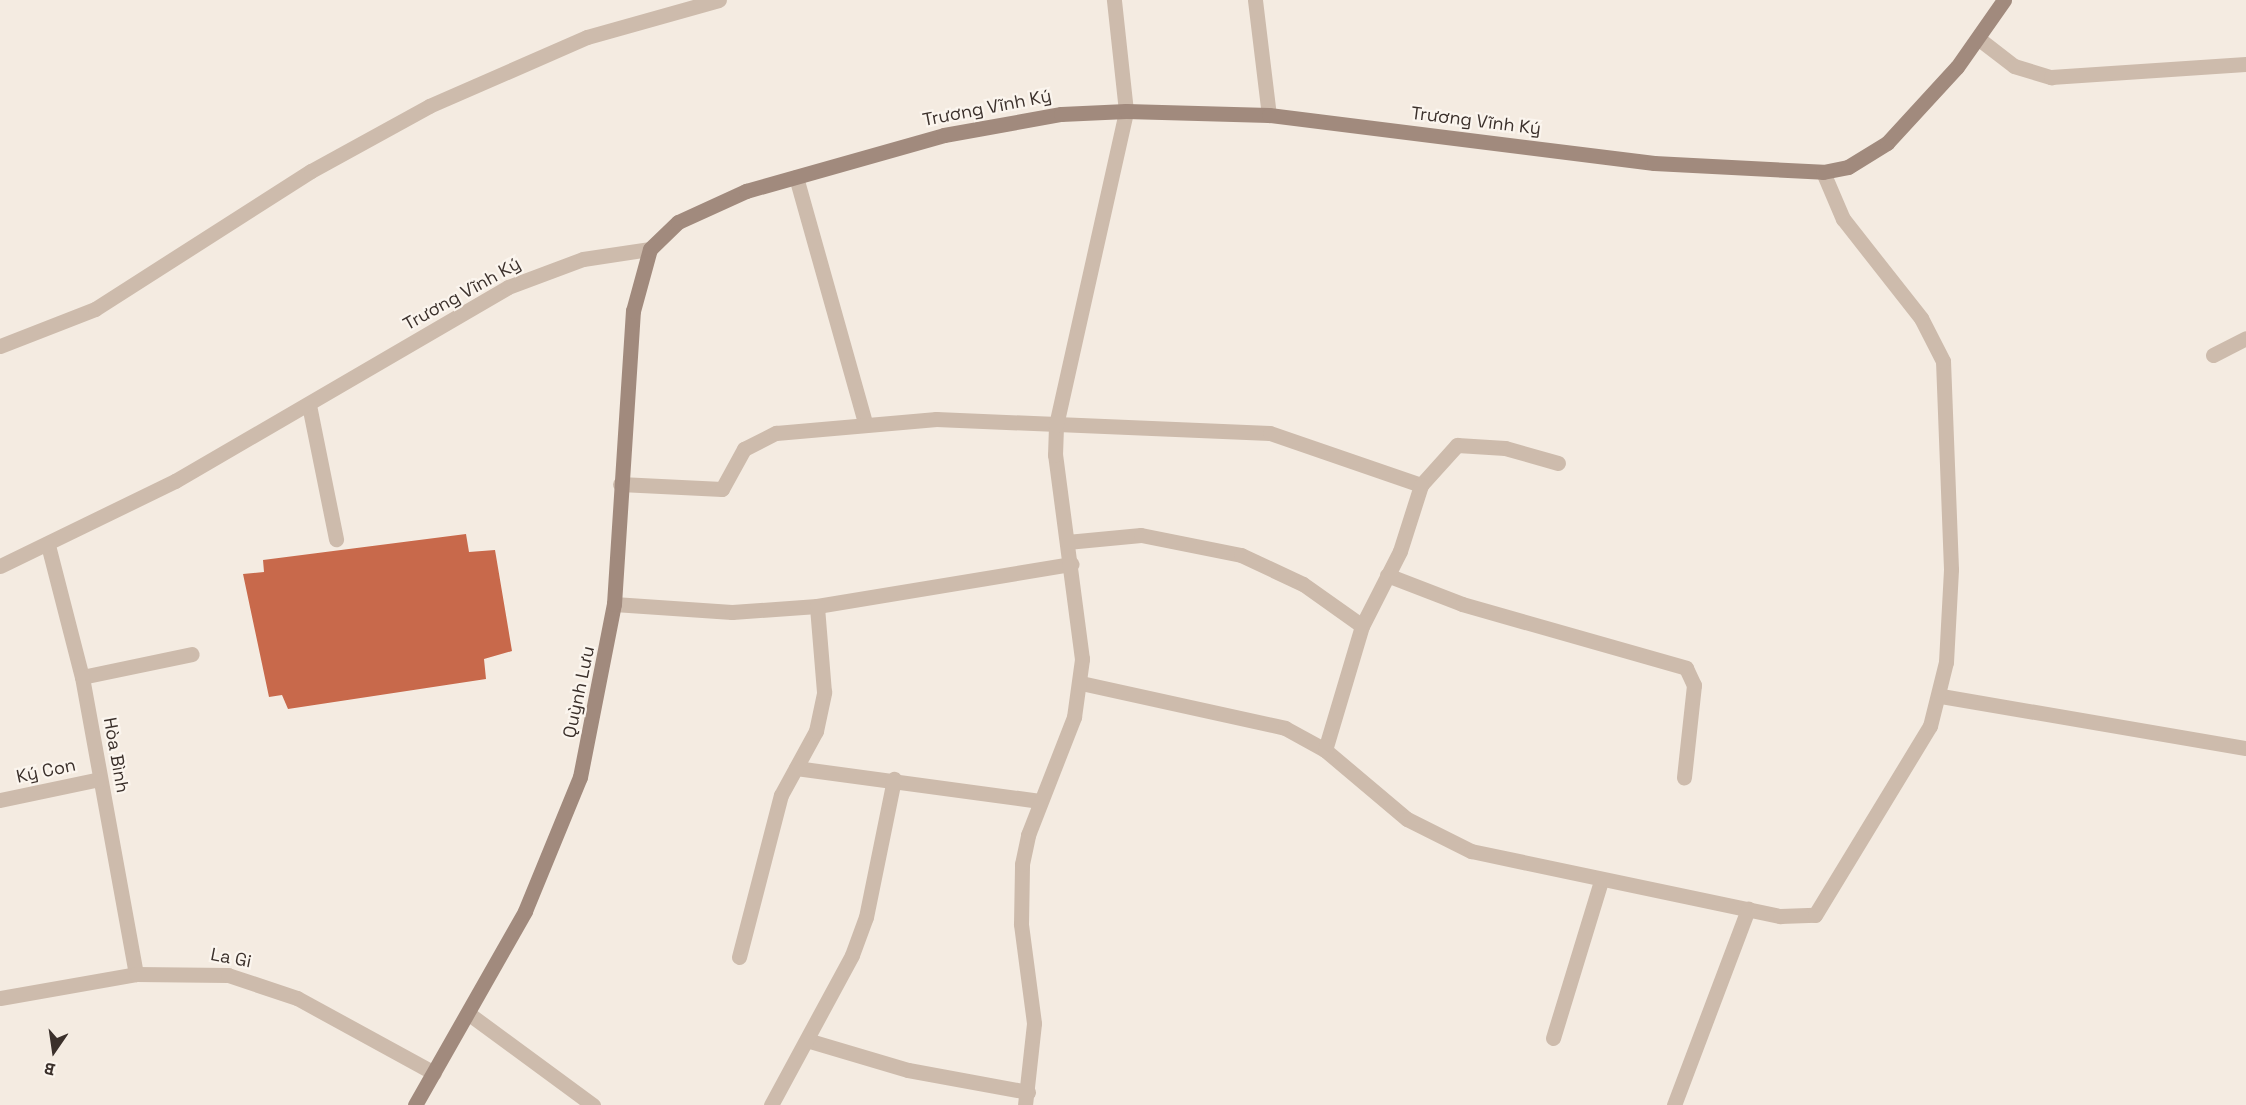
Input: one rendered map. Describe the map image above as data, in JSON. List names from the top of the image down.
{
  "streets": {
    "main road": ["Trương Vĩnh Ký", "Quỳnh Lưu"],
    "street": ["Hòa Bình", "Ký Con", "La Gi"]
  },
  "crossings": [
    ["Trương Vĩnh Ký", "Quỳnh Lưu"],
    ["Trương Vĩnh Ký", "Hòa Bình"],
    ["Quỳnh Lưu", "La Gi"],
    ["Hòa Bình", "Ký Con"],
    ["Hòa Bình", "La Gi"]
  ],
  "north": "bottom"
}
